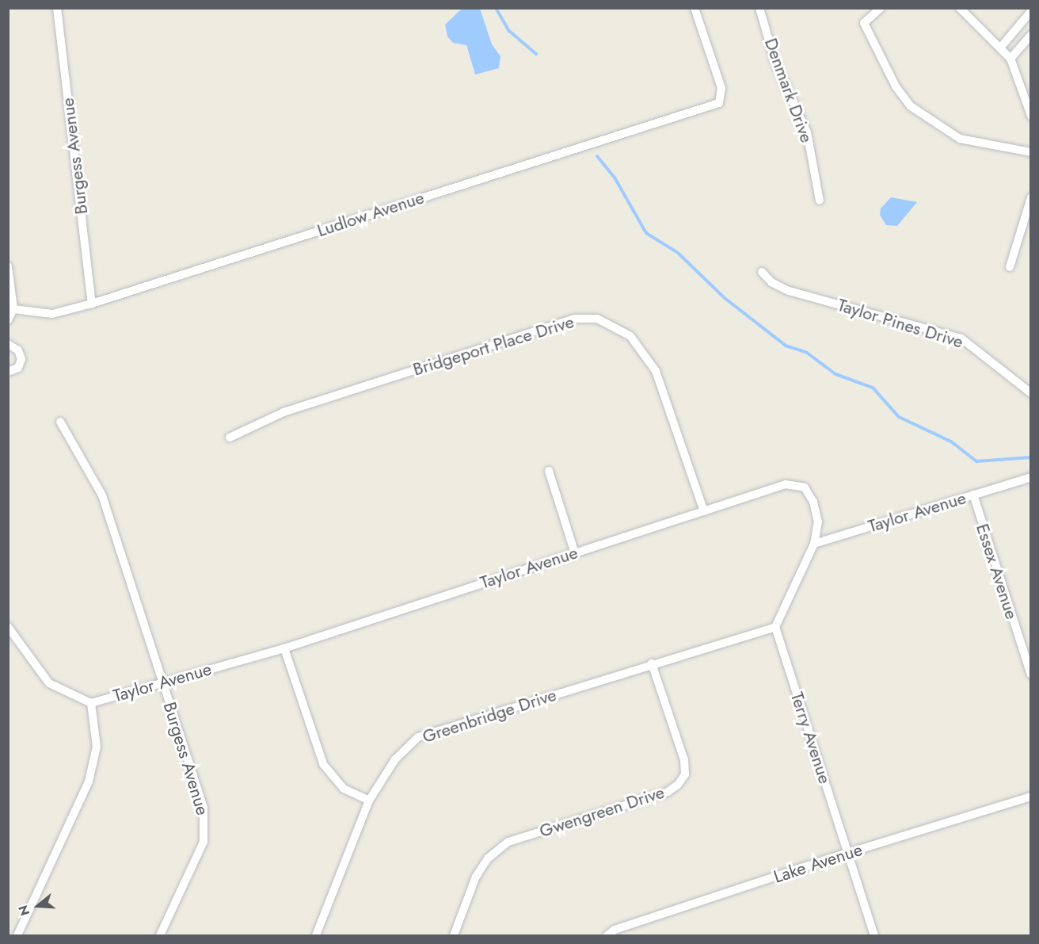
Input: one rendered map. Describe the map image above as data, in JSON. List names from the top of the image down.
{
  "streets": {
    "street": [
      "Denmark Drive",
      "Burgess Avenue",
      "Ludlow Avenue",
      "Taylor Pines Drive",
      "Bridgeport Place Drive",
      "Taylor Avenue",
      "Essex Avenue",
      "Greenbridge Drive",
      "Terry Avenue",
      "Gwengreen Drive",
      "Lake Avenue"
    ]
  },
  "crossings": [
    ["Burgess Avenue", "Ludlow Avenue"],
    ["Burgess Avenue", "Taylor Avenue"],
    ["Bridgeport Place Drive", "Taylor Avenue"],
    ["Taylor Avenue", "Essex Avenue"],
    ["Greenbridge Drive", "Terry Avenue"],
    ["Greenbridge Drive", "Gwengreen Drive"],
    ["Terry Avenue", "Lake Avenue"]
  ],
  "north": "left"
}
